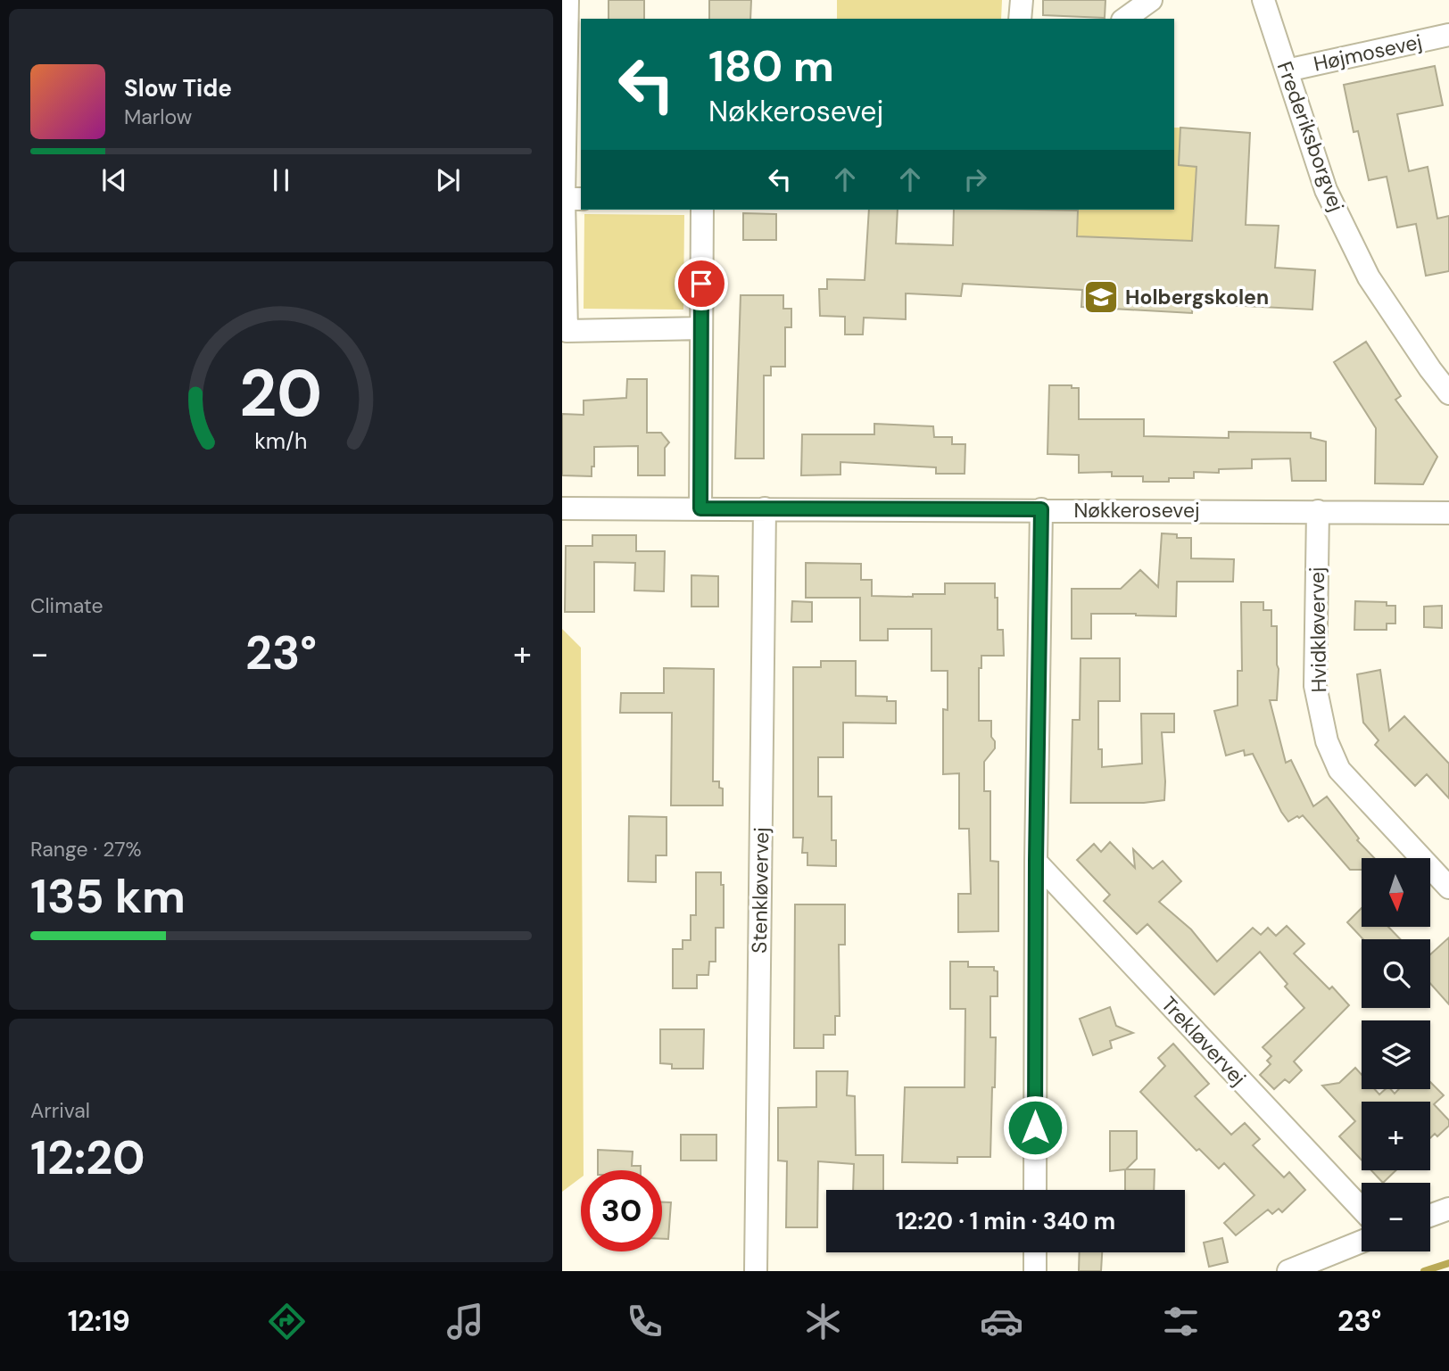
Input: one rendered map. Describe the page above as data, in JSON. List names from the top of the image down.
{
  "streets": {
    "street": [
      "Højmosevej",
      "Frederiksborgvej",
      "Nøkkerosevej",
      "Hvidkløvervej",
      "Stenkløvervej",
      "Trekløvervej"
    ]
  },
  "crossings": [
    ["Højmosevej", "Frederiksborgvej"],
    ["Nøkkerosevej", "Hvidkløvervej"],
    ["Nøkkerosevej", "Stenkløvervej"]
  ],
  "places": {
    "school or university": ["Holbergskolen"]
  },
  "north": "bottom",
  "page": {
    "turn": ["180 m", "Nøkkerosevej"],
    "song": ["Slow Tide", "Marlow"],
    "tile": [
      "Climate",
      ["Range · 27%", "135 km"],
      ["Arrival", "12:20"]
    ],
    "heat": ["−", "23°", "+"],
    "map_buttons": ["+", "−"],
    "limit": "30",
    "trip": "12:20 · 1 min · 340 m",
    "tabs": ["12:19", "23°"],
    "gauge": ["20", "km/h"]
  }
}
